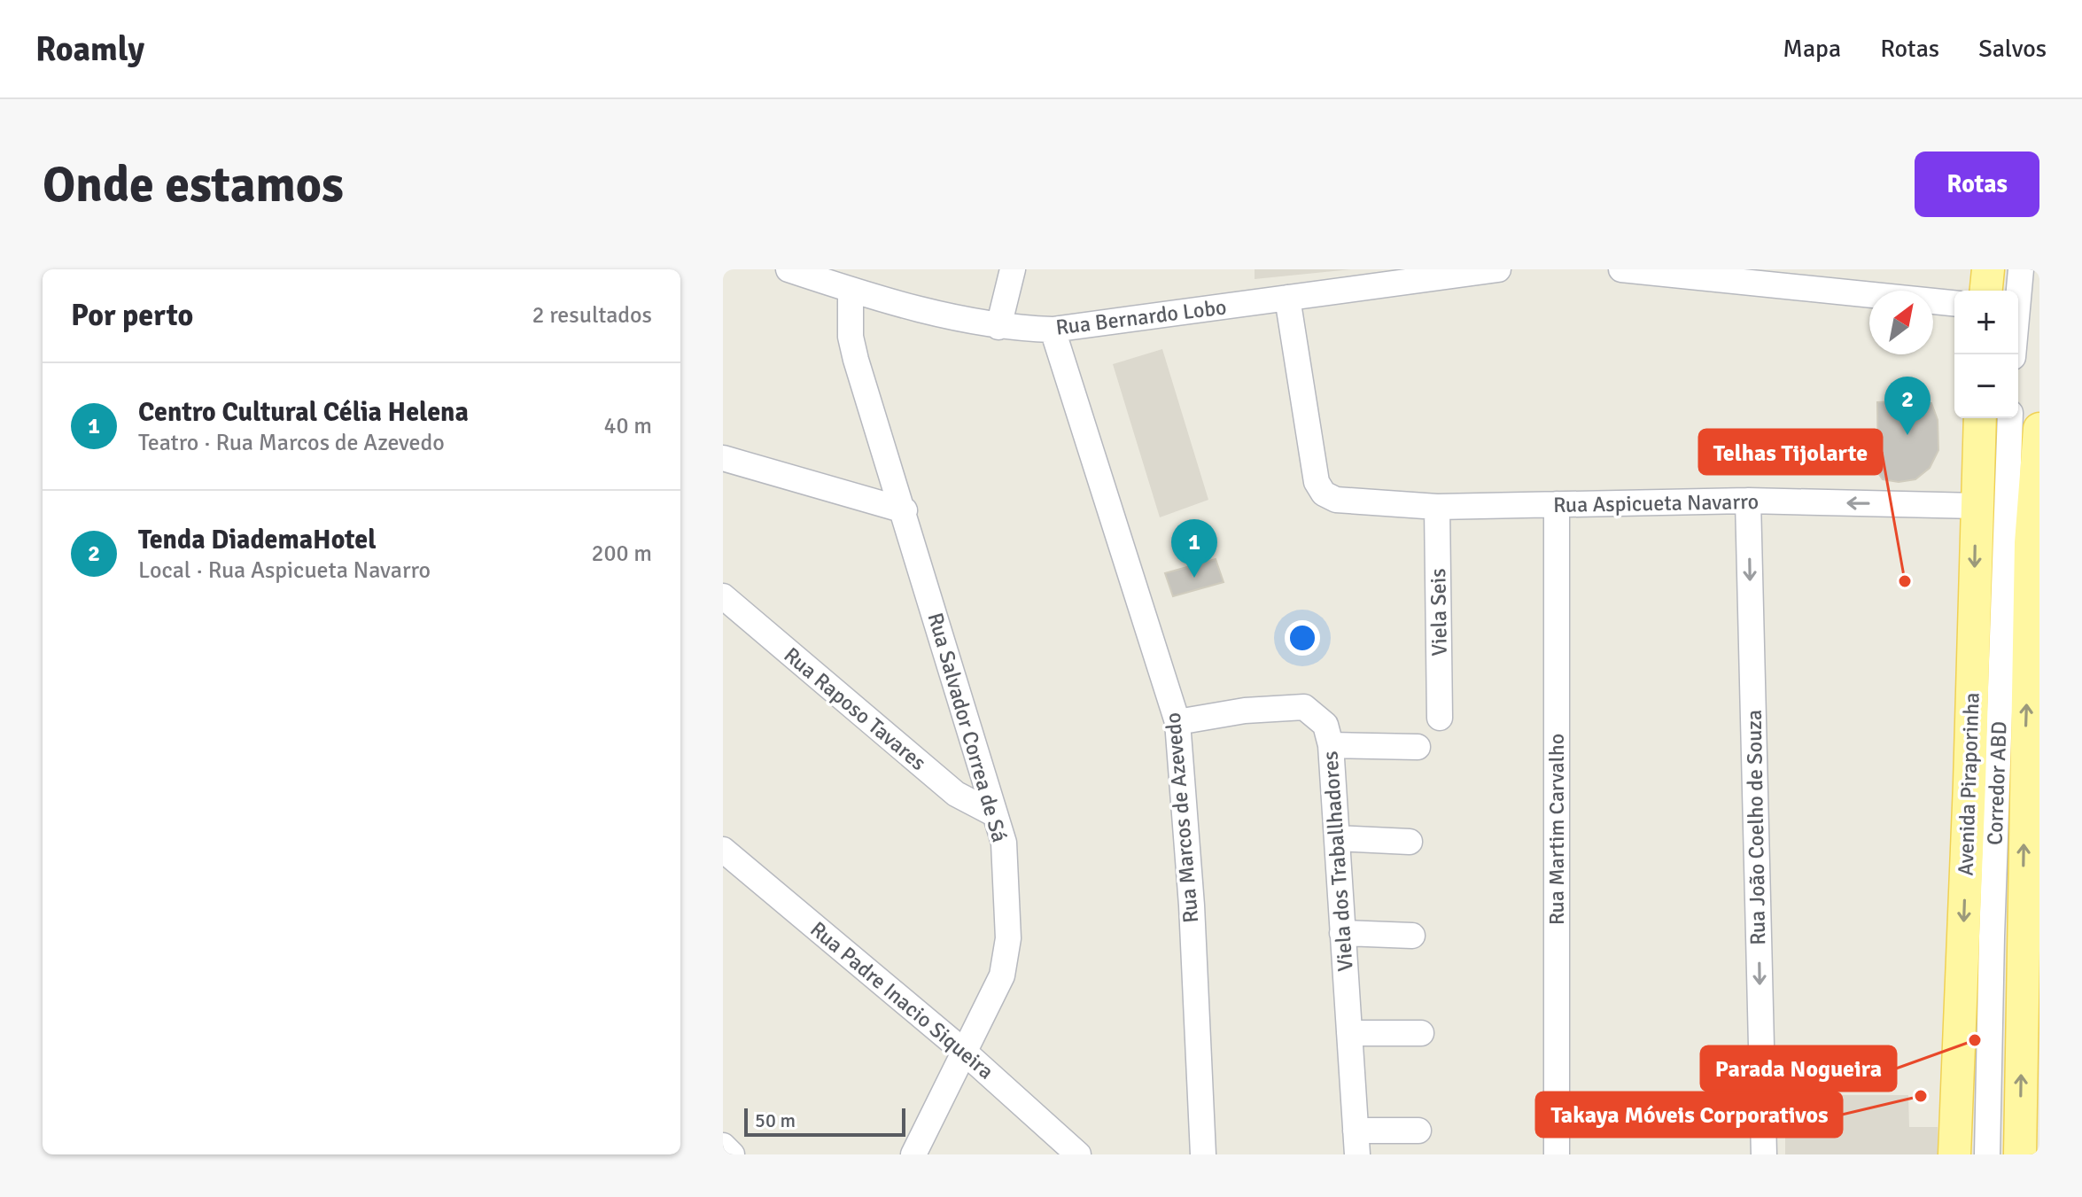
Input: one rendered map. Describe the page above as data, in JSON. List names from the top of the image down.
{
  "streets": {
    "main road": ["Avenida Piraporinha"],
    "street": [
      "Rua Bernardo Lobo",
      "Rua Aspicueta Navarro",
      "Viela Seis",
      "Rua Raposo Tavares",
      "Rua Salvador Correa de Sá",
      "Corredor ABD",
      "Rua Marcos de Azevedo",
      "Rua João Coelho de Souza",
      "Rua Martim Carvalho",
      "Viela dos Traballhadores",
      "Rua Padre Inacio Siqueira"
    ]
  },
  "crossings": [
    ["Rua Bernardo Lobo", "Rua Aspicueta Navarro"],
    ["Rua Bernardo Lobo", "Rua Salvador Correa de Sá"],
    ["Rua Bernardo Lobo", "Rua Marcos de Azevedo"],
    ["Rua Aspicueta Navarro", "Viela Seis"],
    ["Rua Aspicueta Navarro", "Avenida Piraporinha"],
    ["Rua Aspicueta Navarro", "Rua João Coelho de Souza"],
    ["Rua Aspicueta Navarro", "Rua Martim Carvalho"],
    ["Rua Raposo Tavares", "Rua Salvador Correa de Sá"],
    ["Rua Salvador Correa de Sá", "Rua Padre Inacio Siqueira"],
    ["Corredor ABD", "Avenida Piraporinha"],
    ["Rua Marcos de Azevedo", "Viela dos Traballhadores"]
  ],
  "one_way": ["Rua João Coelho de Souza"],
  "places": ["Telhas Tijolarte", "Parada Nogueira", "Takaya Móveis Corporativos"],
  "scale_bar": "50 m",
  "north": "top right",
  "page": {
    "header": "Roamly",
    "nav": ["Mapa", "Rotas", "Salvos"],
    "buttons": "Rotas",
    "title": "Onde estamos",
    "heading": ["Por perto", "2 resultados"],
    "map_buttons": ["+", "−"],
    "list": [
      {
        "mark": "1",
        "name": "Centro Cultural Célia Helena",
        "note": "Teatro · Rua Marcos de Azevedo",
        "value": "40 m"
      },
      {
        "mark": "2",
        "name": "Tenda DiademaHotel",
        "note": "Local · Rua Aspicueta Navarro",
        "value": "200 m"
      }
    ],
    "pins": ["2", "1"],
    "scale": "50 m"
  }
}
